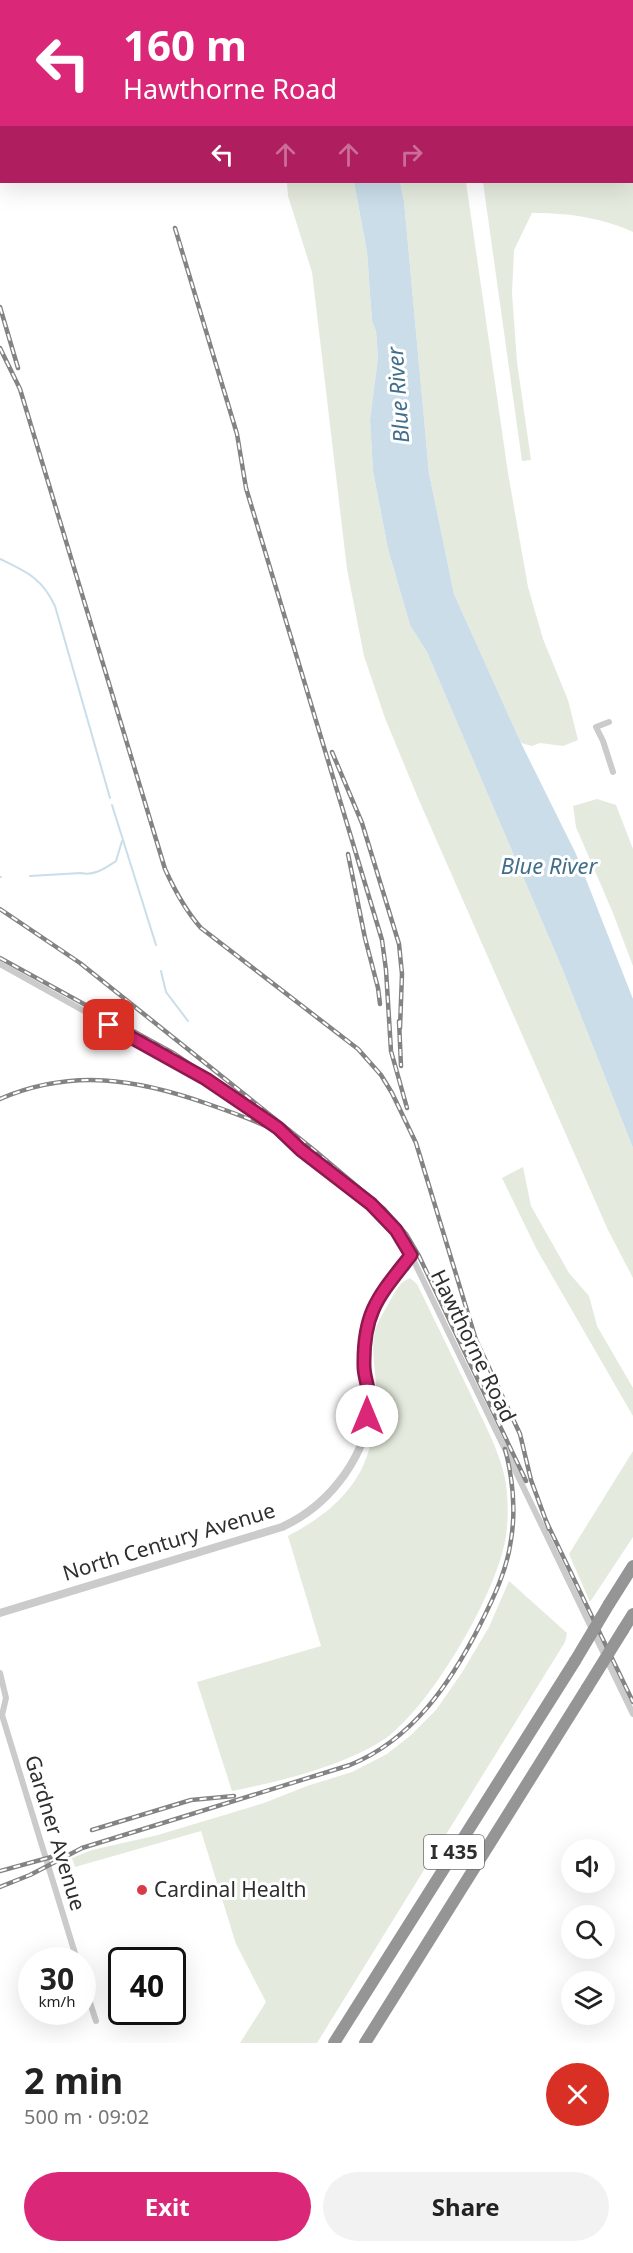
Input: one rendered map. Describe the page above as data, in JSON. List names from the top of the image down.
{
  "streets": {
    "highway": ["I 435"],
    "street": ["Hawthorne Road", "North Century Avenue", "Gardner Avenue"]
  },
  "crossings": [
    ["Hawthorne Road", "North Century Avenue"]
  ],
  "water": ["Blue River"],
  "places": ["Cardinal Health"],
  "page": {
    "turn": ["160 m", "Hawthorne Road"],
    "speed": "30 km/h",
    "limit": "40",
    "heading": ["2 min", "500 m · 09:02"],
    "buttons": ["Exit", "Share"]
  }
}
